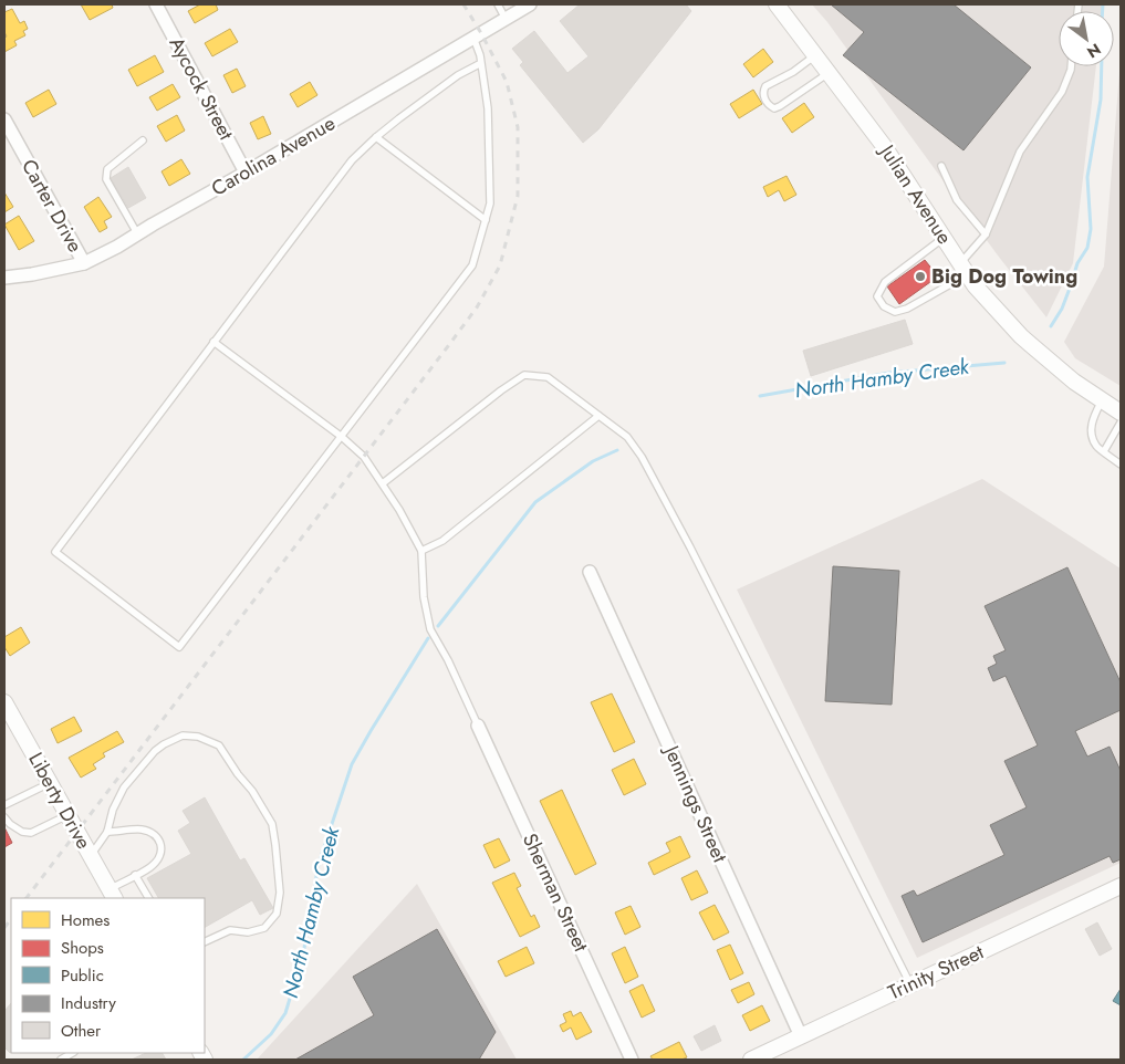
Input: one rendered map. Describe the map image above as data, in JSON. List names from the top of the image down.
{
  "streets": {
    "street": [
      "Aycock Street",
      "Carolina Avenue",
      "Julian Avenue",
      "Carter Drive",
      "Liberty Drive",
      "Jennings Street",
      "Sherman Street",
      "Trinity Street"
    ]
  },
  "crossings": [
    ["Aycock Street", "Carolina Avenue"],
    ["Carolina Avenue", "Carter Drive"],
    ["Jennings Street", "Trinity Street"]
  ],
  "water": ["North Hamby Creek"],
  "places": ["Big Dog Towing"],
  "legend": [
    "Homes",
    "Shops",
    "Public",
    "Industry",
    "Other"
  ],
  "north": "bottom right"
}
